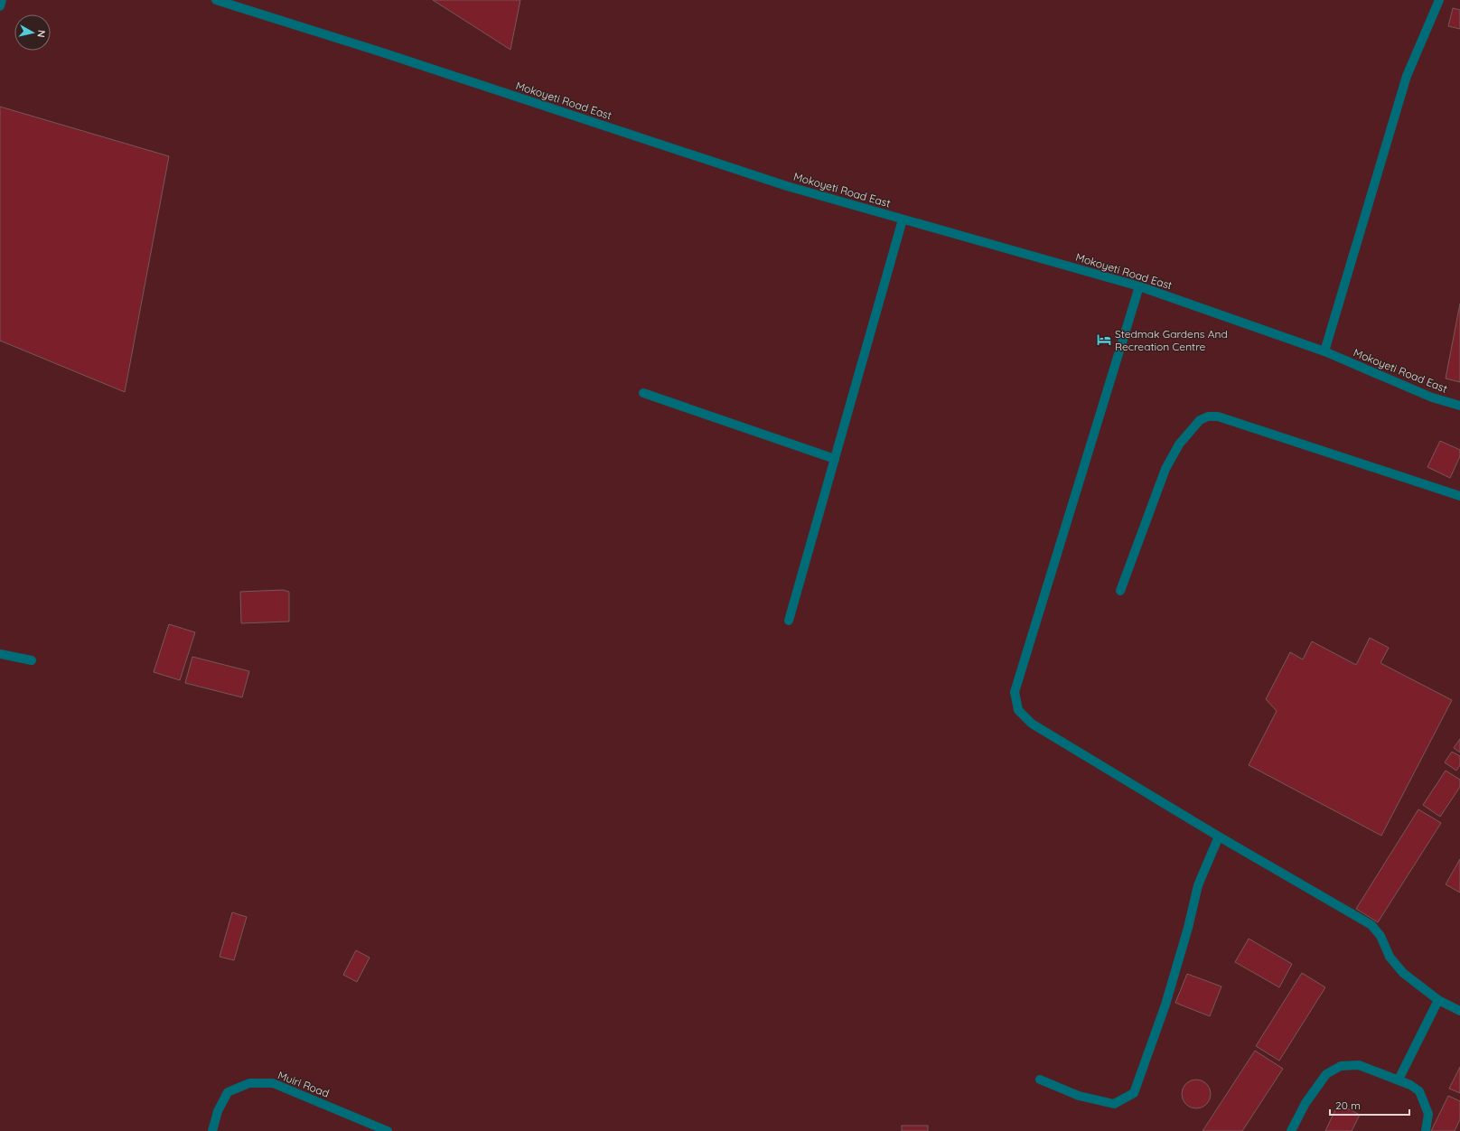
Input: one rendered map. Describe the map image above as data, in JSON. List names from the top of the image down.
{
  "streets": {
    "street": ["Mokoyeti Road East", "Muiri Road"]
  },
  "places": {
    "hotel": ["Stedmak Gardens And Recreation Centre"]
  },
  "scale_bar": "20 m",
  "north": "right"
}
